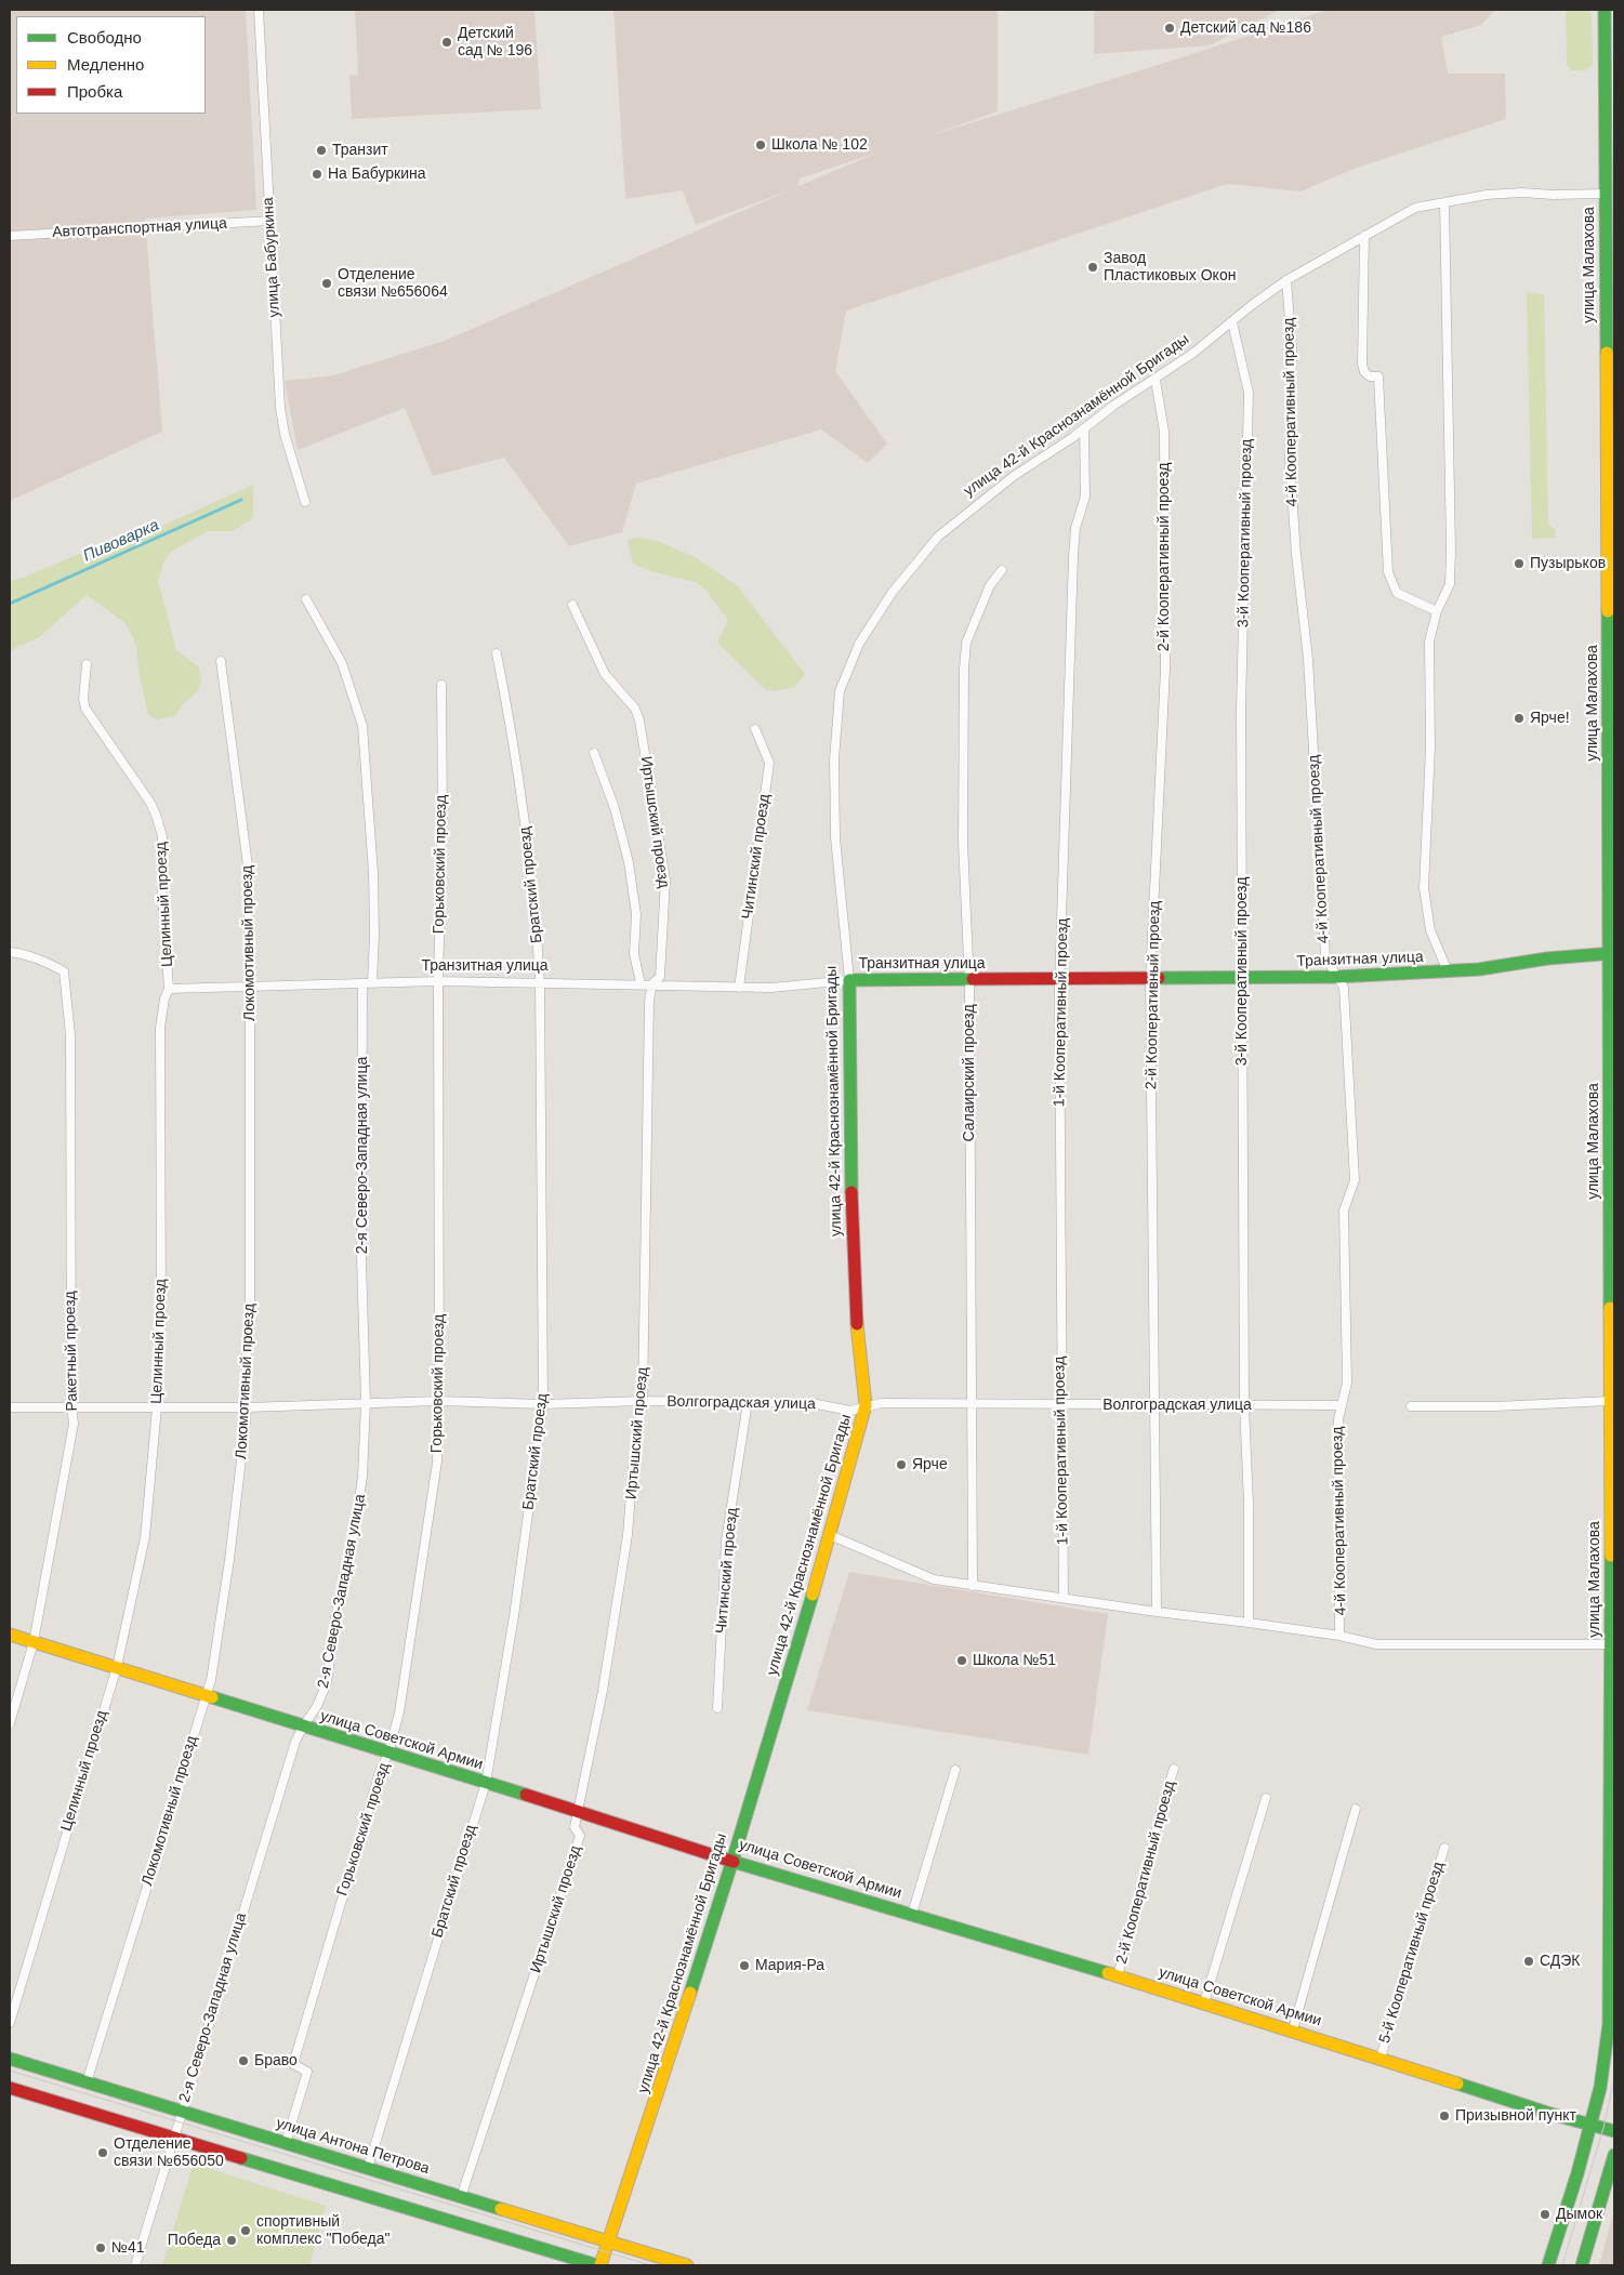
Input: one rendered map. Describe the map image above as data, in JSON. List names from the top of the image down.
{
  "streets": {
    "street": [
      "Автотранспортная улица",
      "улица Бабуркина",
      "улица Малахова",
      "4-й Кооперативный проезд",
      "улица 42-й Краснознамённой Бригады",
      "3-й Кооперативный проезд",
      "2-й Кооперативный проезд",
      "Иртышский проезд",
      "Читинский проезд",
      "Горьковский проезд",
      "Братский проезд",
      "Целинный проезд",
      "Локомотивный проезд",
      "Транзитная улица",
      "1-й Кооперативный проезд",
      "Салаирский проезд",
      "2-я Северо-Западная улица",
      "Ракетный проезд",
      "Волгоградская улица",
      "улица Советской Армии",
      "5-й Кооперативный проезд",
      "улица Антона Петрова"
    ]
  },
  "crossings": [
    ["Автотранспортная улица", "улица Бабуркина"],
    ["улица Малахова", "улица 42-й Краснознамённой Бригады"],
    ["улица Малахова", "Транзитная улица"],
    ["улица Малахова", "улица Советской Армии"],
    ["4-й Кооперативный проезд", "улица 42-й Краснознамённой Бригады"],
    ["4-й Кооперативный проезд", "Транзитная улица"],
    ["4-й Кооперативный проезд", "Волгоградская улица"],
    ["улица 42-й Краснознамённой Бригады", "3-й Кооперативный проезд"],
    ["улица 42-й Краснознамённой Бригады", "2-й Кооперативный проезд"],
    ["улица 42-й Краснознамённой Бригады", "Транзитная улица"],
    ["улица 42-й Краснознамённой Бригады", "1-й Кооперативный проезд"],
    ["улица 42-й Краснознамённой Бригады", "Волгоградская улица"],
    ["улица 42-й Краснознамённой Бригады", "улица Советской Армии"],
    ["улица 42-й Краснознамённой Бригады", "улица Антона Петрова"],
    ["3-й Кооперативный проезд", "Транзитная улица"],
    ["3-й Кооперативный проезд", "Волгоградская улица"],
    ["2-й Кооперативный проезд", "Транзитная улица"],
    ["2-й Кооперативный проезд", "Волгоградская улица"],
    ["2-й Кооперативный проезд", "улица Советской Армии"],
    ["Иртышский проезд", "Транзитная улица"],
    ["Иртышский проезд", "Волгоградская улица"],
    ["Иртышский проезд", "улица Советской Армии"],
    ["Иртышский проезд", "улица Антона Петрова"],
    ["Читинский проезд", "Транзитная улица"],
    ["Читинский проезд", "Волгоградская улица"],
    ["Горьковский проезд", "Транзитная улица"],
    ["Горьковский проезд", "Волгоградская улица"],
    ["Горьковский проезд", "улица Советской Армии"],
    ["Горьковский проезд", "улица Антона Петрова"],
    ["Братский проезд", "Транзитная улица"],
    ["Братский проезд", "Волгоградская улица"],
    ["Братский проезд", "улица Советской Армии"],
    ["Братский проезд", "улица Антона Петрова"],
    ["Целинный проезд", "Транзитная улица"],
    ["Целинный проезд", "Волгоградская улица"],
    ["Целинный проезд", "улица Советской Армии"],
    ["Локомотивный проезд", "Транзитная улица"],
    ["Локомотивный проезд", "Волгоградская улица"],
    ["Локомотивный проезд", "улица Советской Армии"],
    ["Локомотивный проезд", "улица Антона Петрова"],
    ["Транзитная улица", "1-й Кооперативный проезд"],
    ["Транзитная улица", "Салаирский проезд"],
    ["Транзитная улица", "2-я Северо-Западная улица"],
    ["1-й Кооперативный проезд", "Волгоградская улица"],
    ["Салаирский проезд", "Волгоградская улица"],
    ["2-я Северо-Западная улица", "Волгоградская улица"],
    ["2-я Северо-Западная улица", "улица Советской Армии"],
    ["2-я Северо-Западная улица", "улица Антона Петрова"],
    ["Ракетный проезд", "Волгоградская улица"],
    ["Ракетный проезд", "улица Советской Армии"],
    ["улица Советской Армии", "5-й Кооперативный проезд"]
  ],
  "water": ["Пивоварка"],
  "places": [
    "Детский сад №186",
    "Детский сад № 196",
    "Школа № 102",
    "Транзит",
    "На Бабуркина",
    "Завод Пластиковых Окон",
    "Отделение связи №656064",
    "Пузырьков",
    "Ярче!",
    "Ярче",
    "Школа №51",
    "СДЭК",
    "Мария-Ра",
    "Браво",
    "Призывной пункт",
    "Отделение связи №656050",
    "Дымок",
    "спортивный комплекс \"Победа\"",
    "Победа",
    "№41"
  ],
  "legend": ["Свободно", "Медленно", "Пробка"]
}
